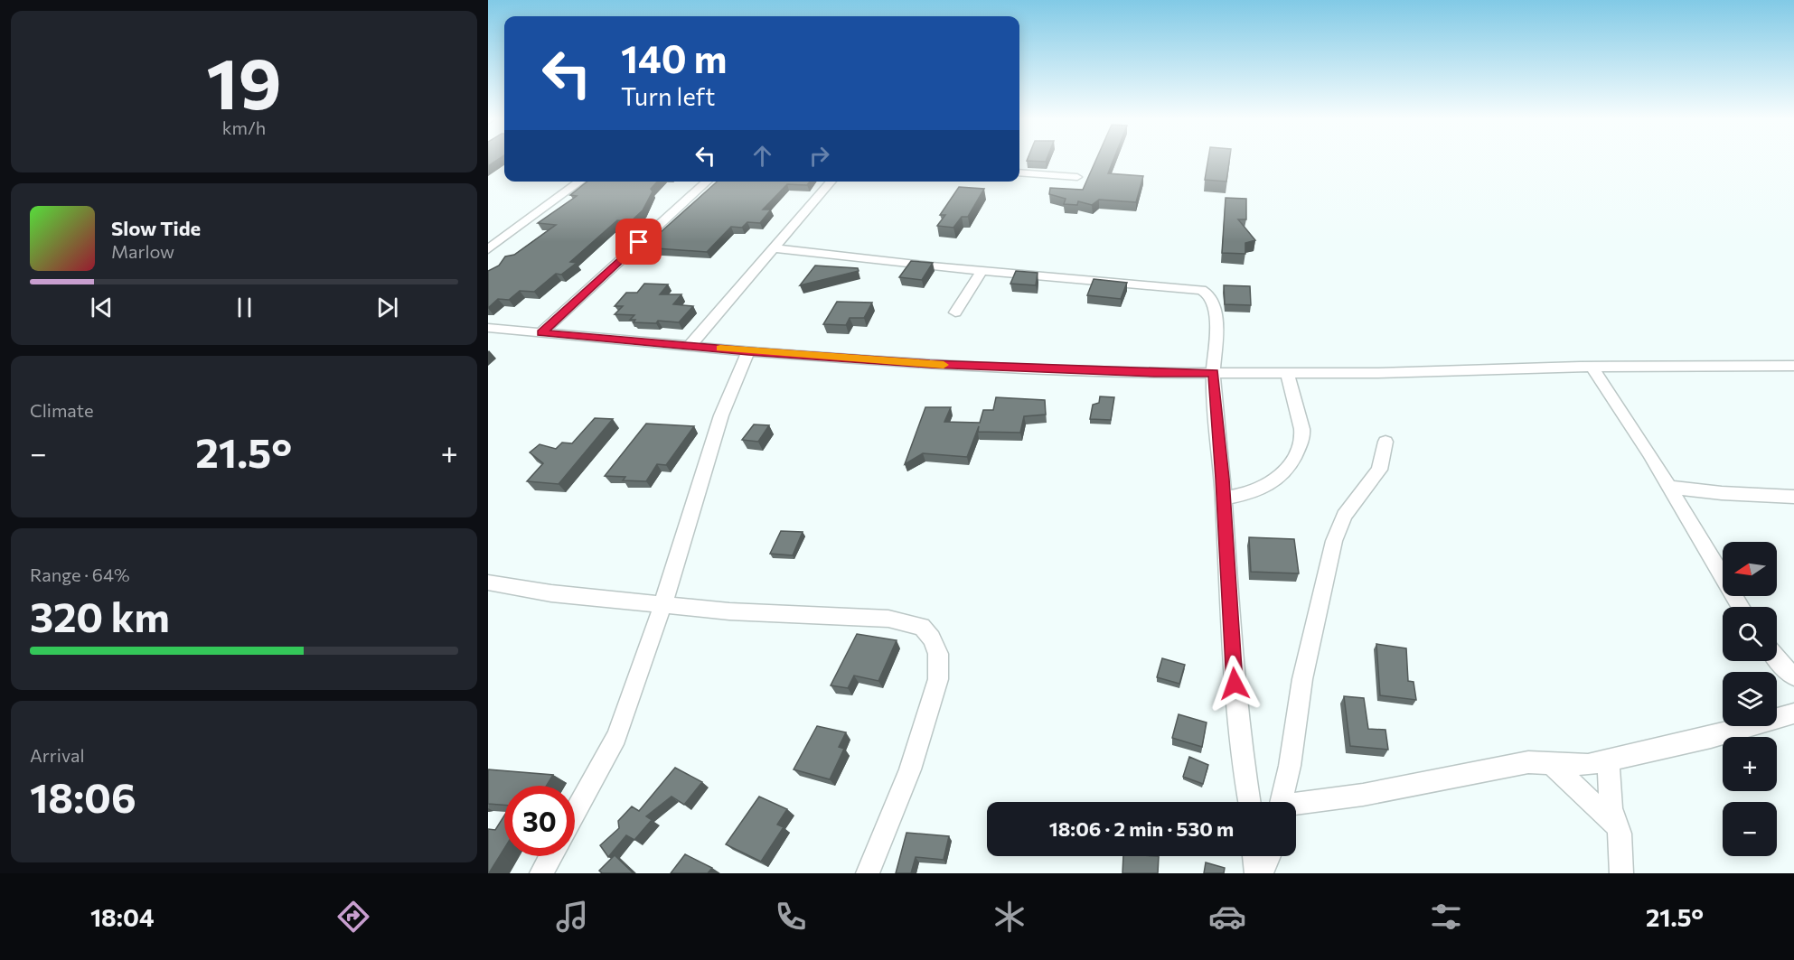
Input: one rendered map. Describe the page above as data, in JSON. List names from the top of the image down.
{
  "north": "left",
  "page": {
    "tile": [
      ["19", "km/h"],
      "Climate",
      ["Range · 64%", "320 km"],
      ["Arrival", "18:06"]
    ],
    "turn": ["140 m", "Turn left"],
    "song": ["Slow Tide", "Marlow"],
    "heat": ["−", "21.5°", "+"],
    "map_buttons": ["+", "−"],
    "limit": "30",
    "trip": "18:06 · 2 min · 530 m",
    "tabs": ["18:04", "21.5°"]
  }
}
